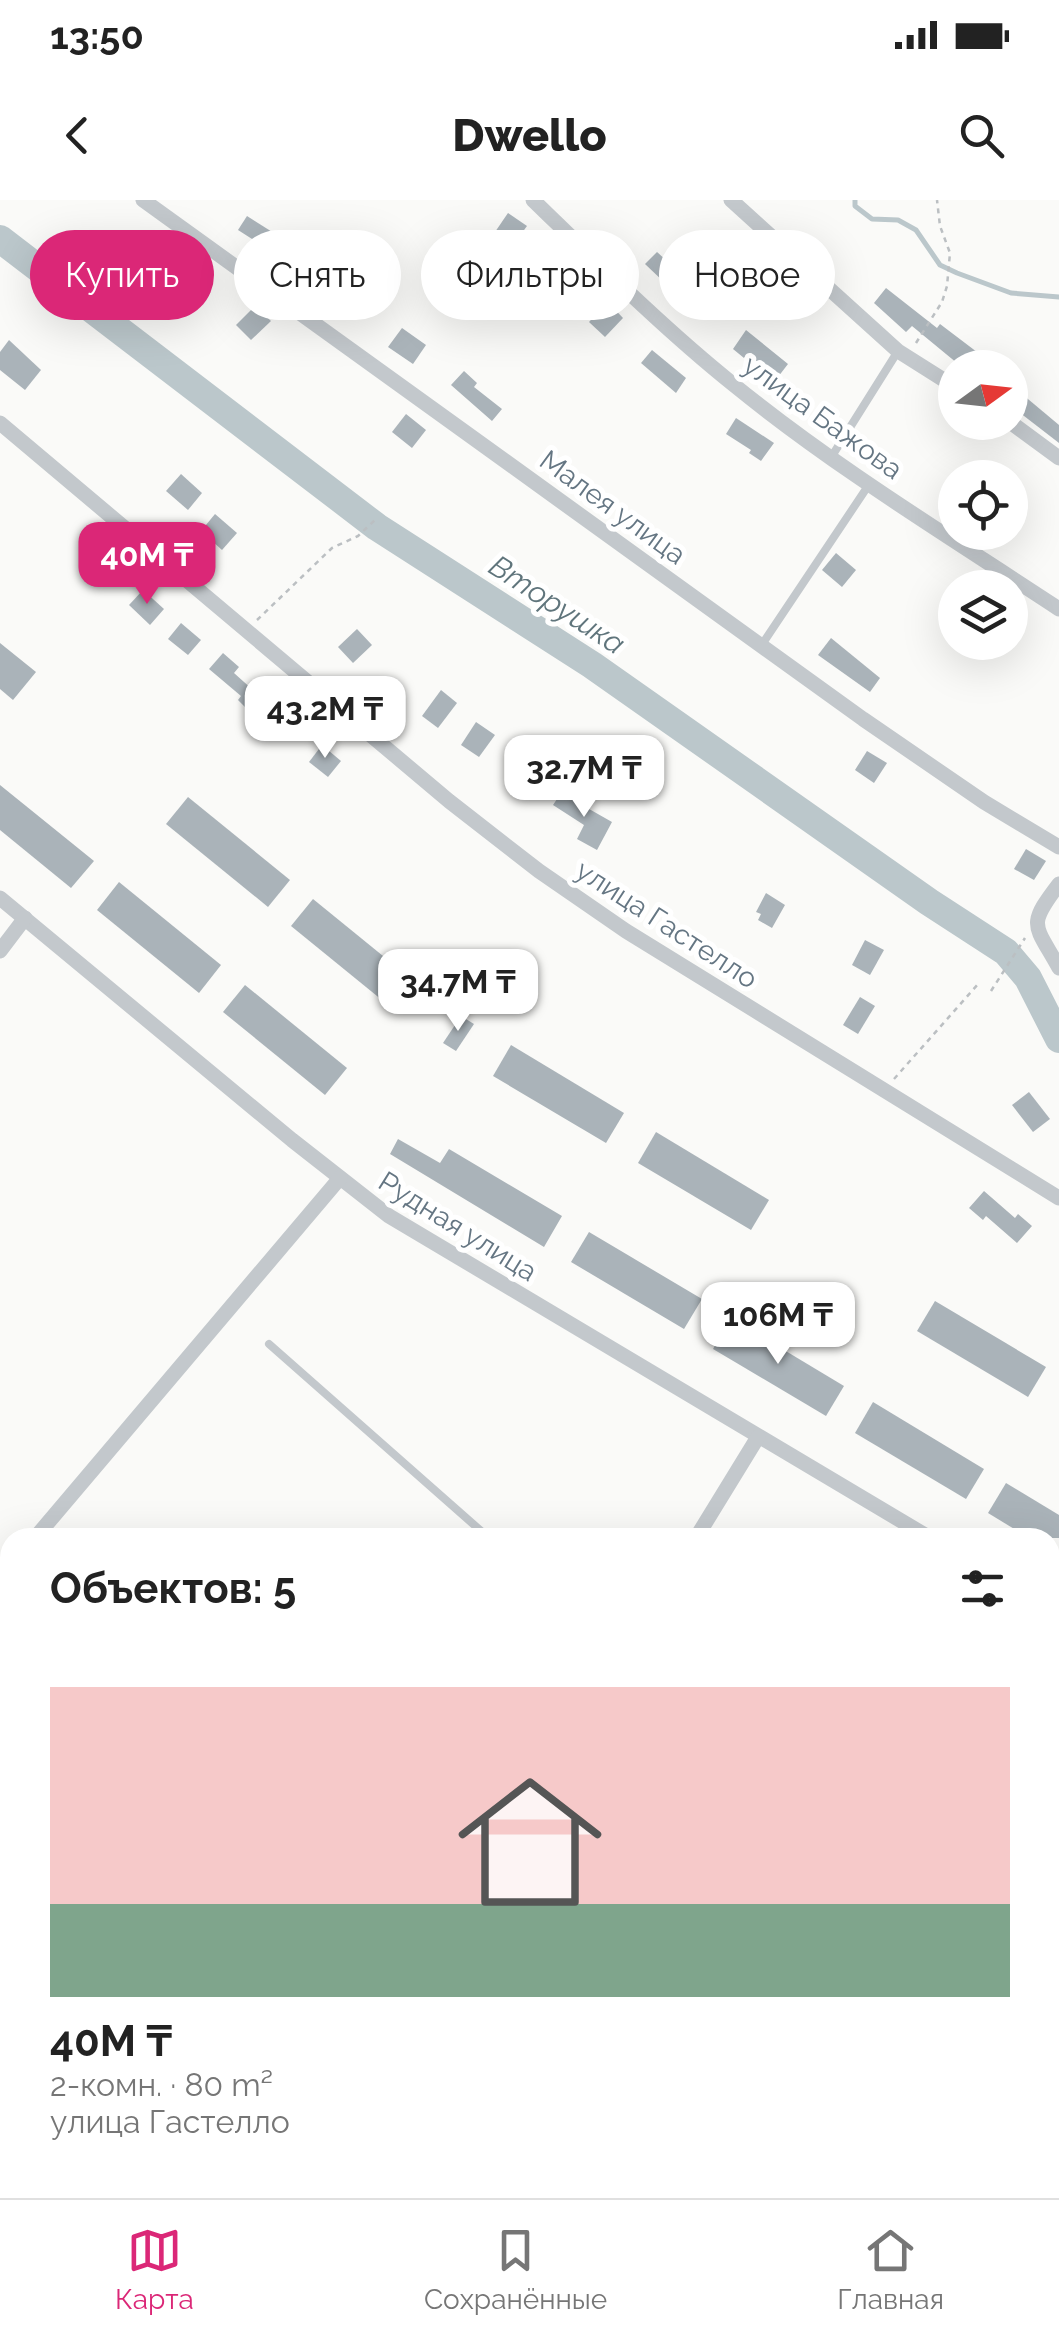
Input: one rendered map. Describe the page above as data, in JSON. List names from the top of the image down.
{
  "streets": {
    "street": [
      "улица Бажова",
      "Малея улица",
      "улица Гастелло",
      "Рудная улица"
    ]
  },
  "water": ["Вторушка"],
  "north": "right",
  "page": {
    "status": "13:50",
    "header": "Dwello",
    "chip": [
      "Купить",
      "Снять",
      "Фильтры",
      "Новое"
    ],
    "price": [
      "40M ₸",
      "43.2M ₸",
      "32.7M ₸",
      "34.7M ₸",
      "106M ₸"
    ],
    "heading": "Объектов: 5",
    "list": [
      {
        "name": "40M ₸",
        "note": "2-комн. · 80 m² · улица Гастелло"
      }
    ],
    "tabs": ["Карта", "Сохранённые", "Главная"]
  }
}
